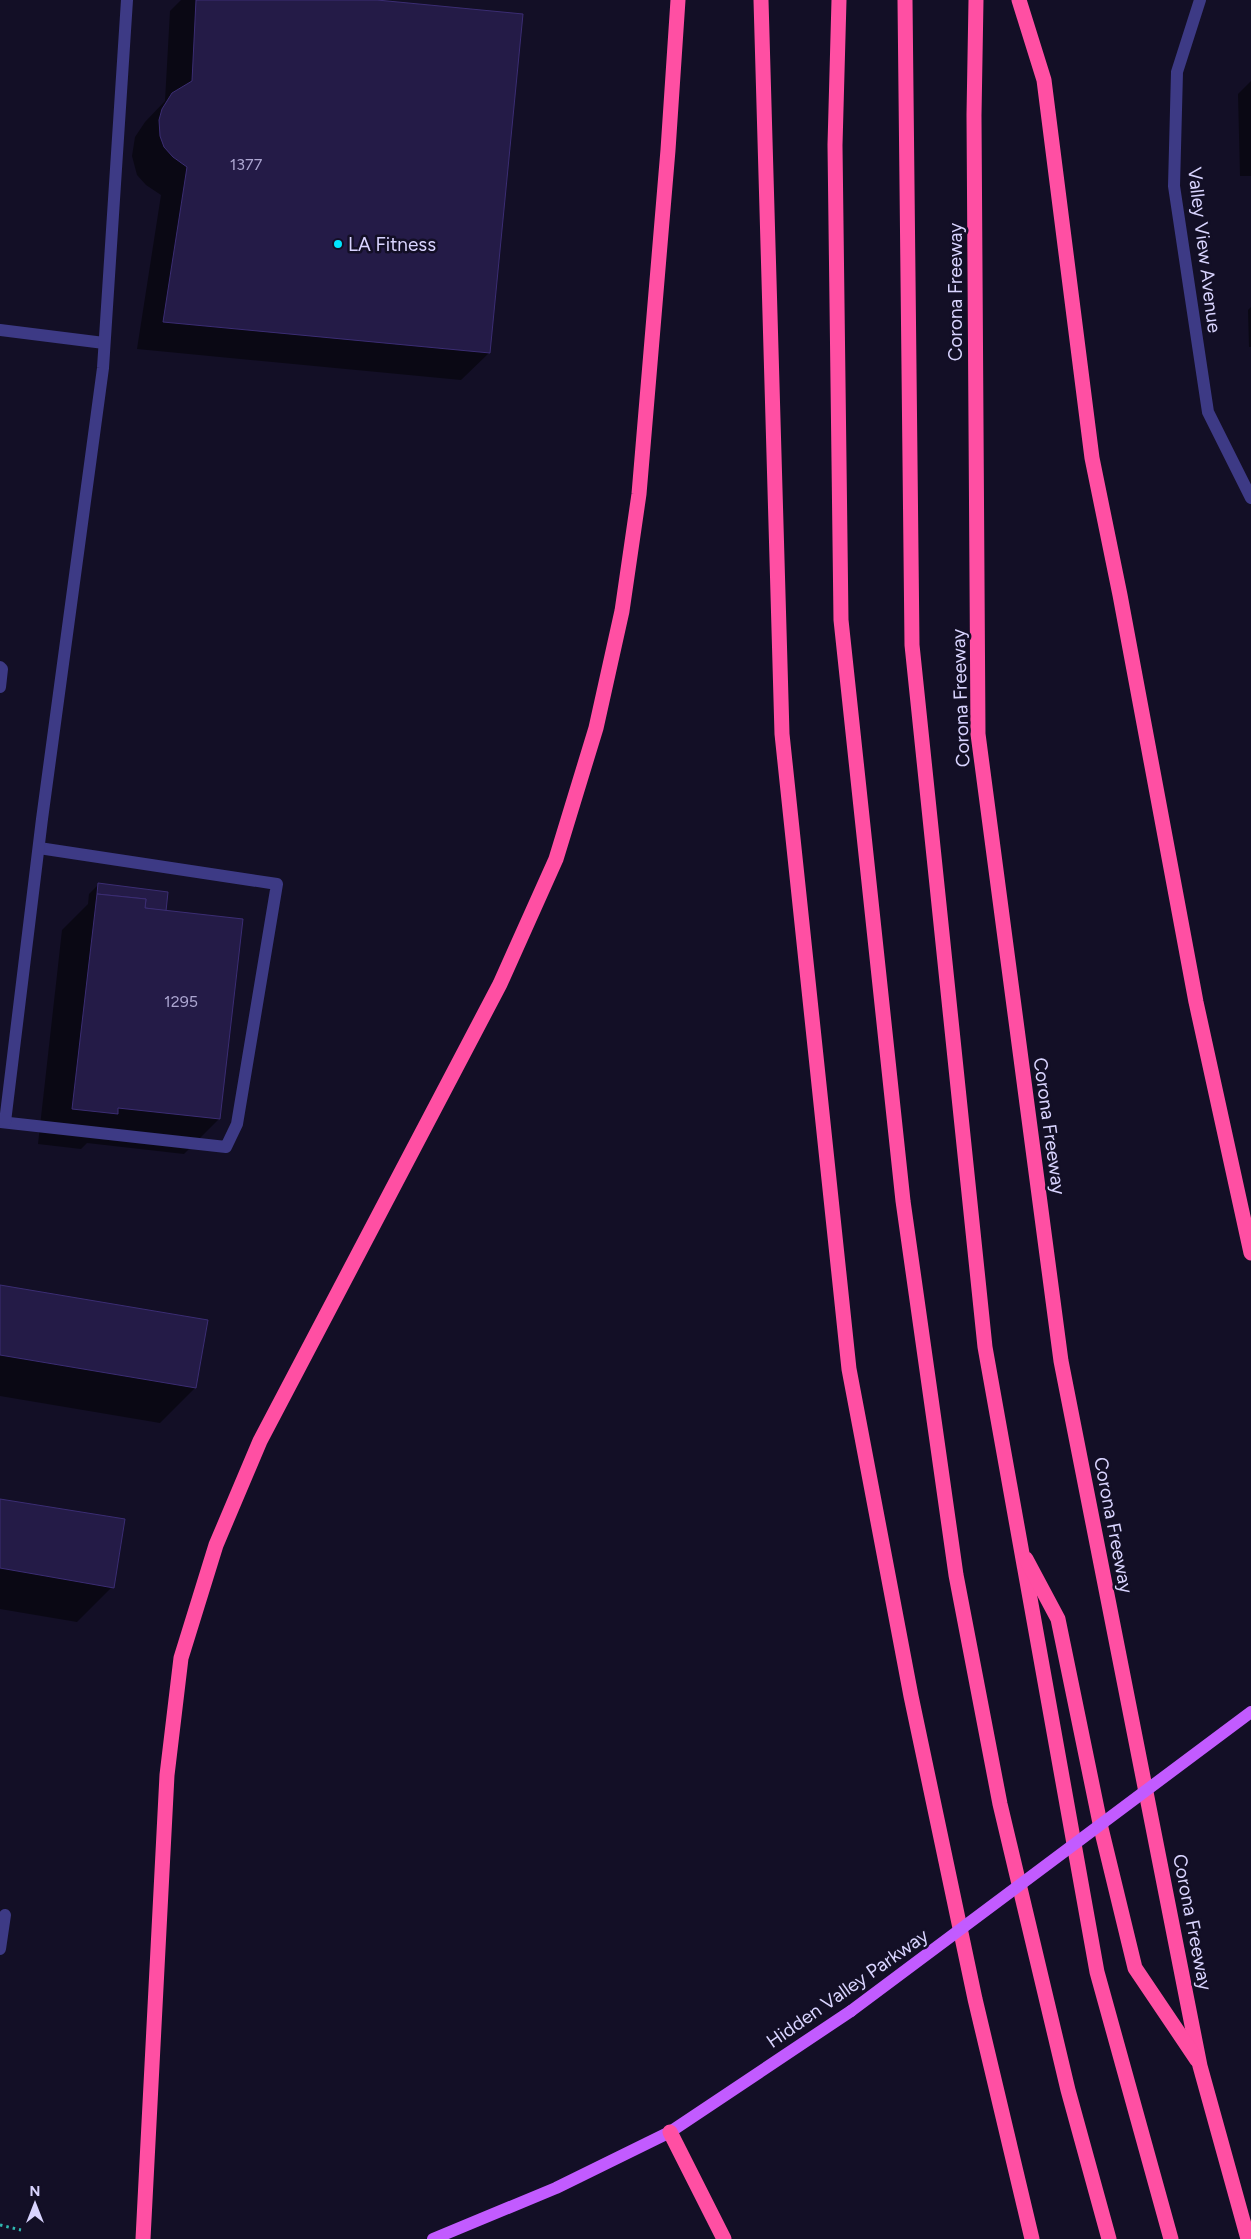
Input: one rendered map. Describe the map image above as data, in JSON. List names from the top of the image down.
{
  "streets": {
    "highway": ["Corona Freeway"],
    "main road": ["Hidden Valley Parkway"],
    "street": ["Valley View Avenue"]
  },
  "places": ["LA Fitness"],
  "house_numbers": ["1377", "1295"],
  "north": "top"
}
